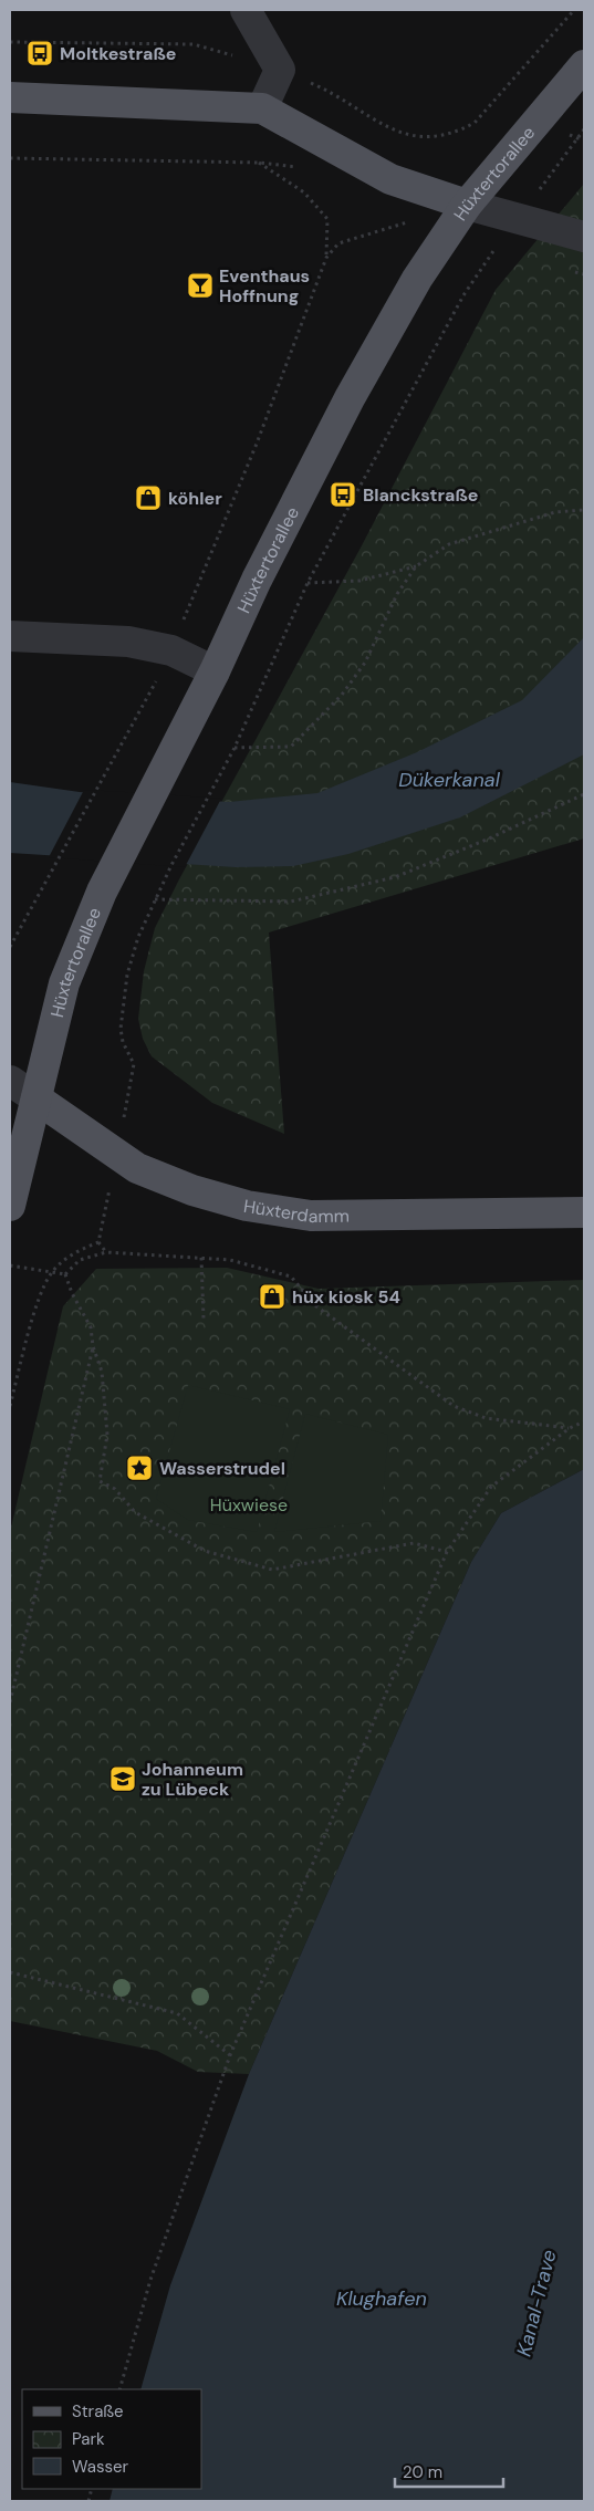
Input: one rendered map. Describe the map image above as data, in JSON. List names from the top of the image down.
{
  "streets": {
    "main road": ["Hüxtertorallee", "Hüxterdamm"]
  },
  "crossings": [
    ["Hüxtertorallee", "Hüxterdamm"]
  ],
  "water": ["Dükerkanal", "Klughafen", "Kanal-Trave"],
  "parks": ["Hüxwiese"],
  "places": {
    "bus stop": ["Moltkestraße", "Blanckstraße"],
    "bar": ["Eventhaus Hoffnung"],
    "shop": ["köhler", "hüx kiosk 54"],
    "place": ["Wasserstrudel"],
    "school or university": ["Johanneum zu Lübeck"]
  },
  "legend": ["Straße", "Park", "Wasser"],
  "scale_bar": "20 m"
}
